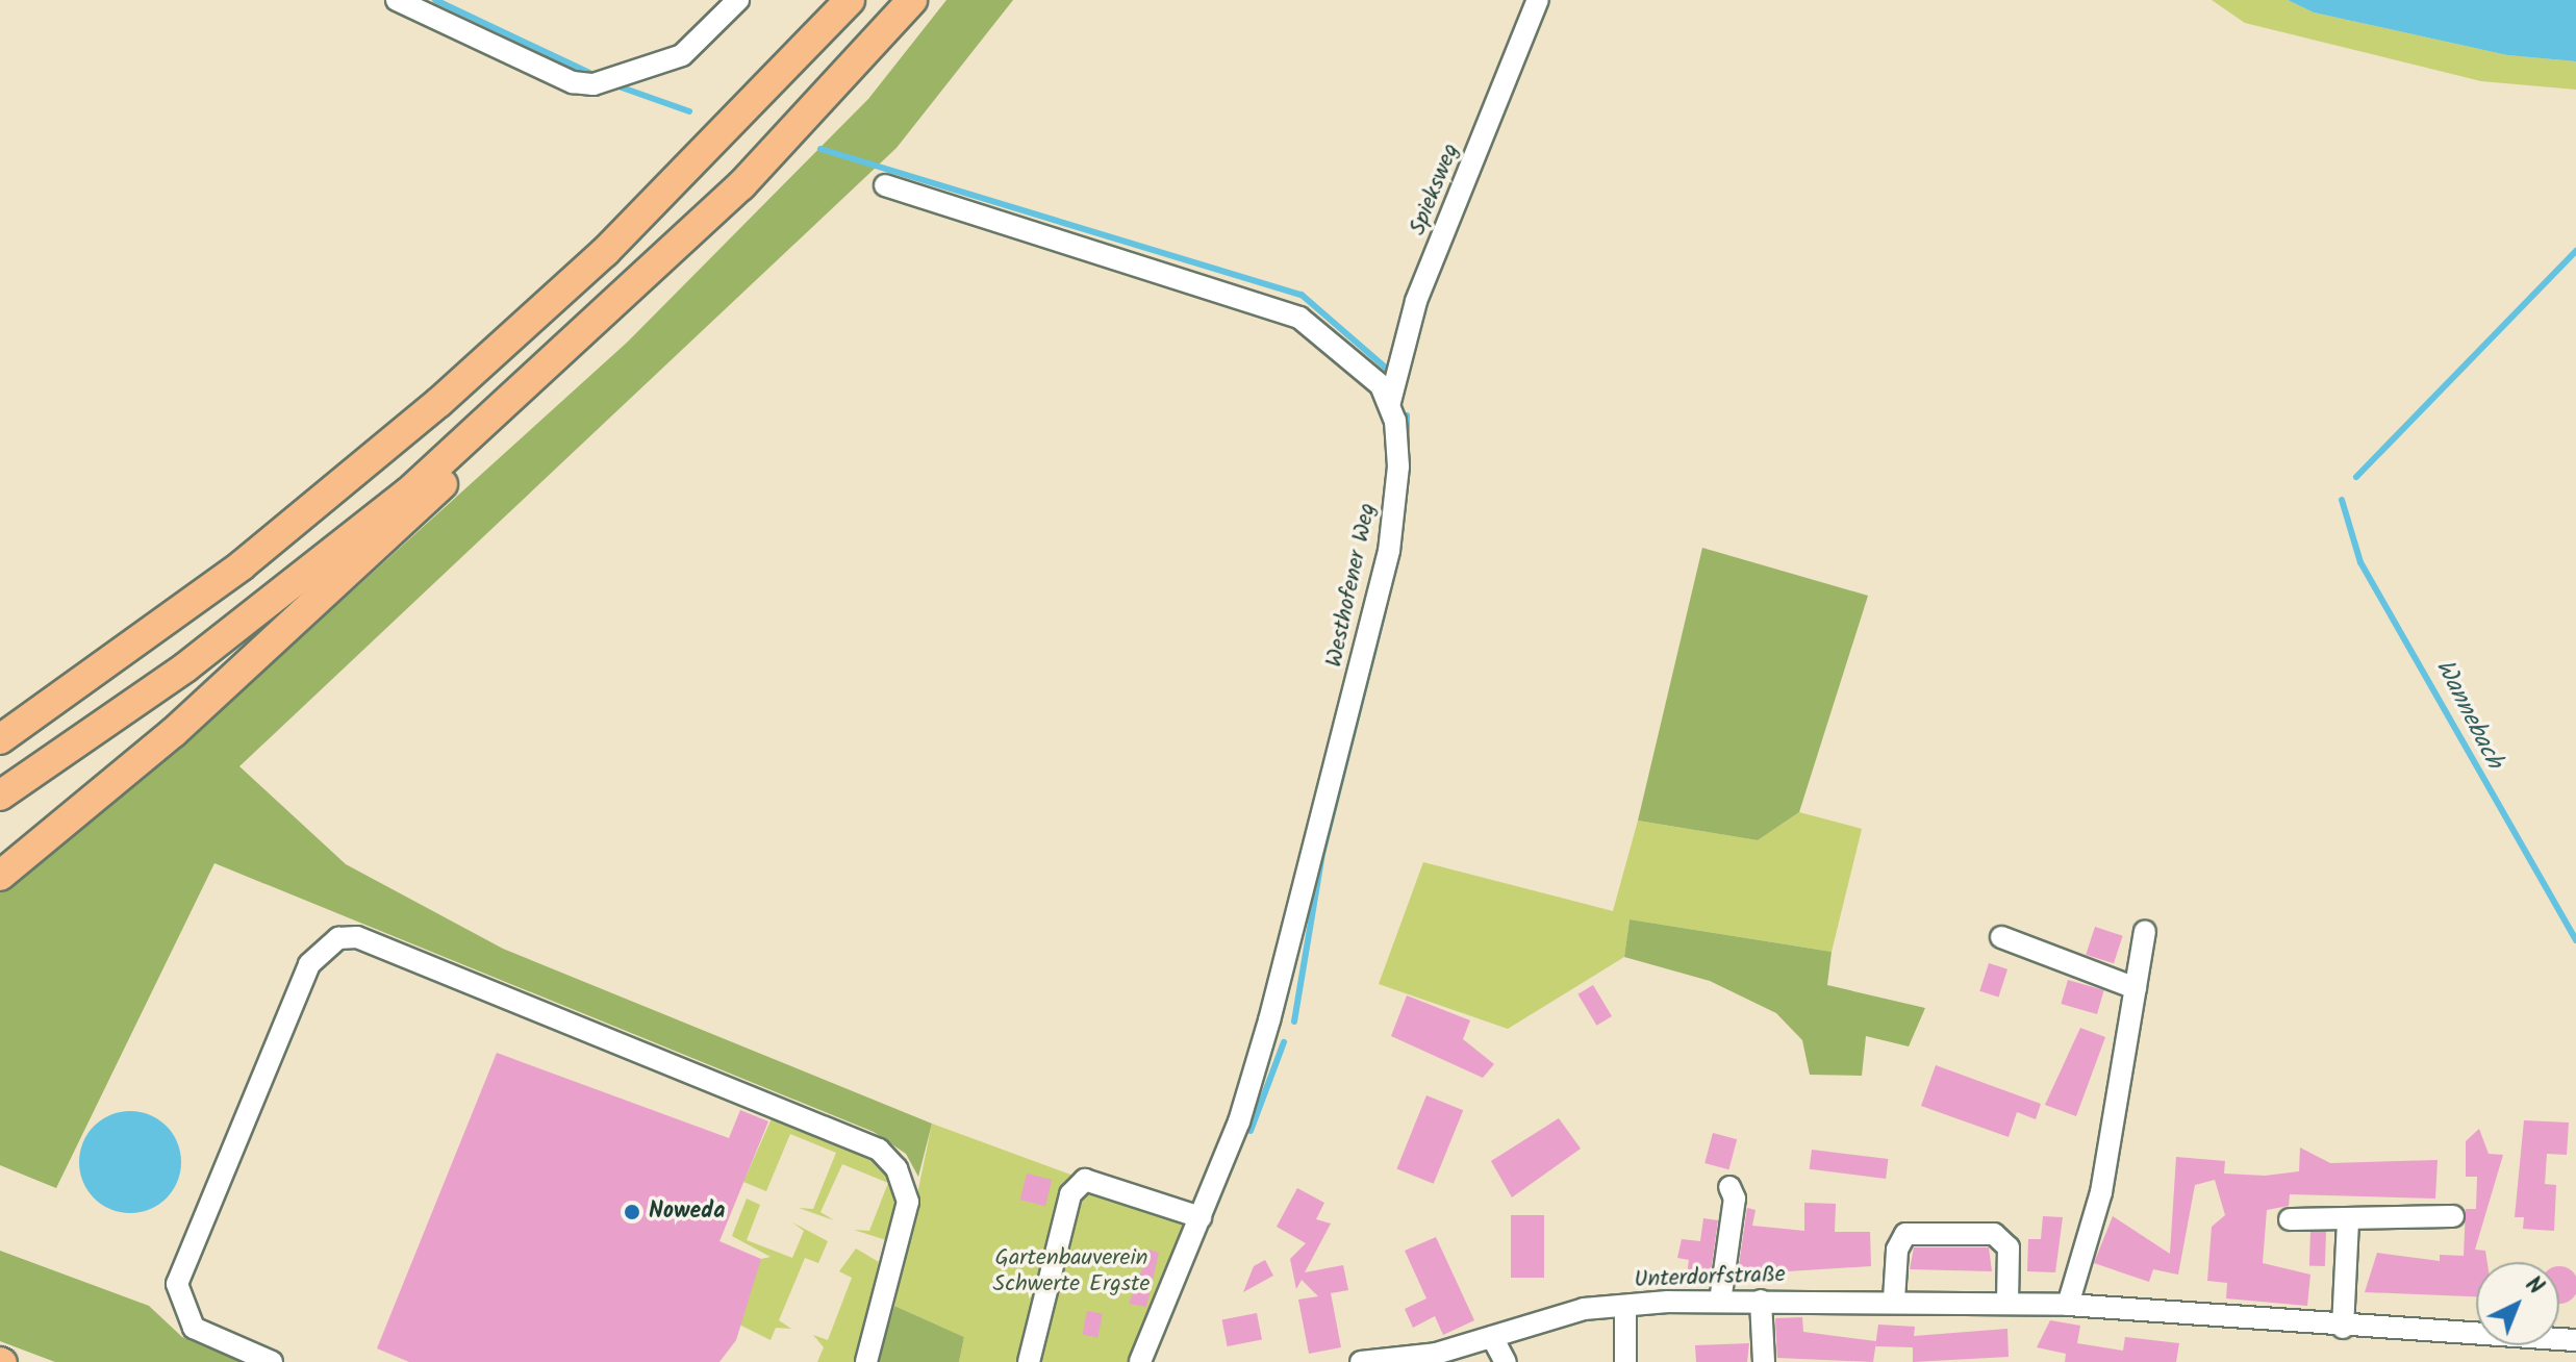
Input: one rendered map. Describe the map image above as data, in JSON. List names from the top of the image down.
{
  "streets": {
    "street": ["Spieksweg", "Westhofener Weg", "Unterdorfstraße"]
  },
  "crossings": [
    ["Spieksweg", "Westhofener Weg"]
  ],
  "water": ["Wannebach"],
  "parks": ["Gartenbauverein Schwerte Ergste"],
  "places": ["Noweda"],
  "north": "top right"
}
